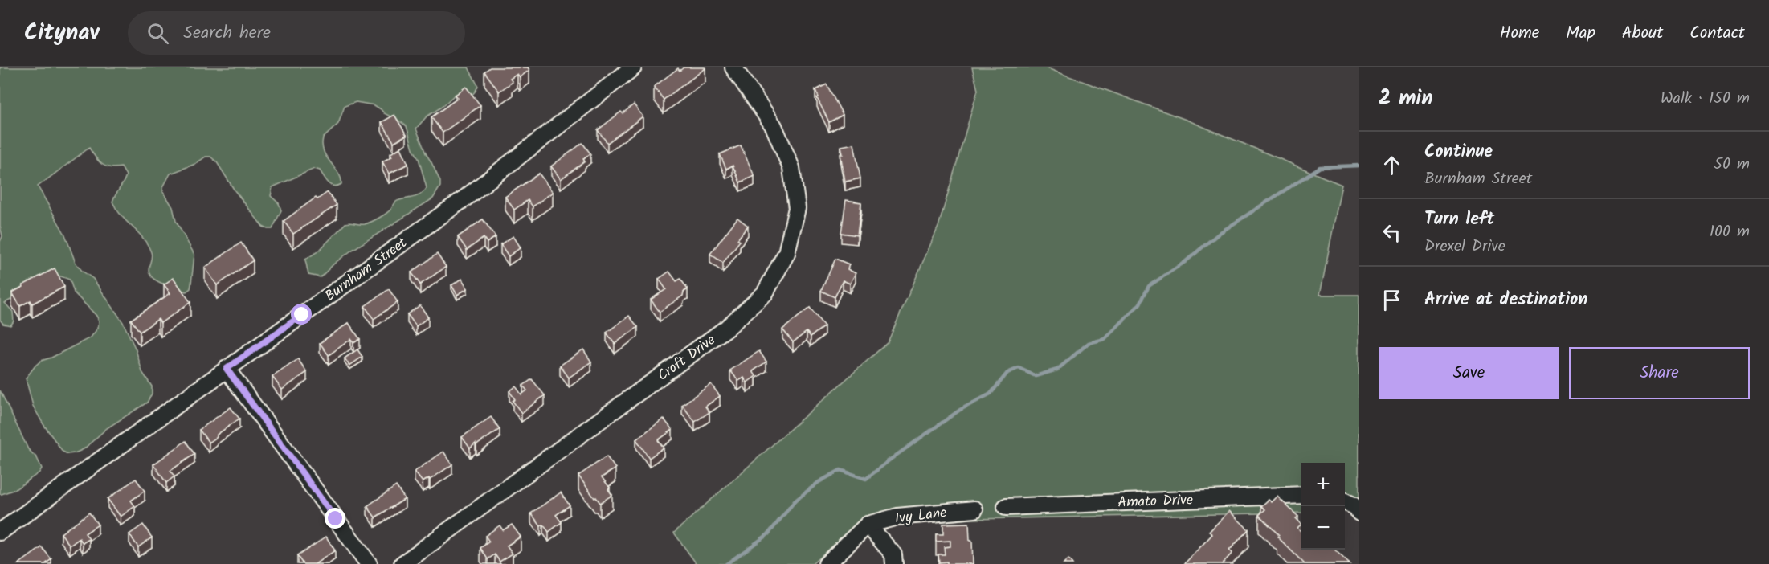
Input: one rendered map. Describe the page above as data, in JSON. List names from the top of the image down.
{
  "streets": {
    "street": [
      "Burnham Street",
      "Croft Drive",
      "Amato Drive",
      "Ivy Lane"
    ]
  },
  "page": {
    "header": "Citynav",
    "search": "Search here",
    "nav": [
      "Home",
      "Map",
      "About",
      "Contact"
    ],
    "heading": ["2 min", "Walk · 150 m"],
    "list": [
      ["Continue", "Burnham Street", "50 m"],
      ["Turn left", "Drexel Drive", "100 m"],
      "Arrive at destination"
    ],
    "buttons": ["Save", "Share"],
    "map_buttons": ["+", "−"]
  }
}
